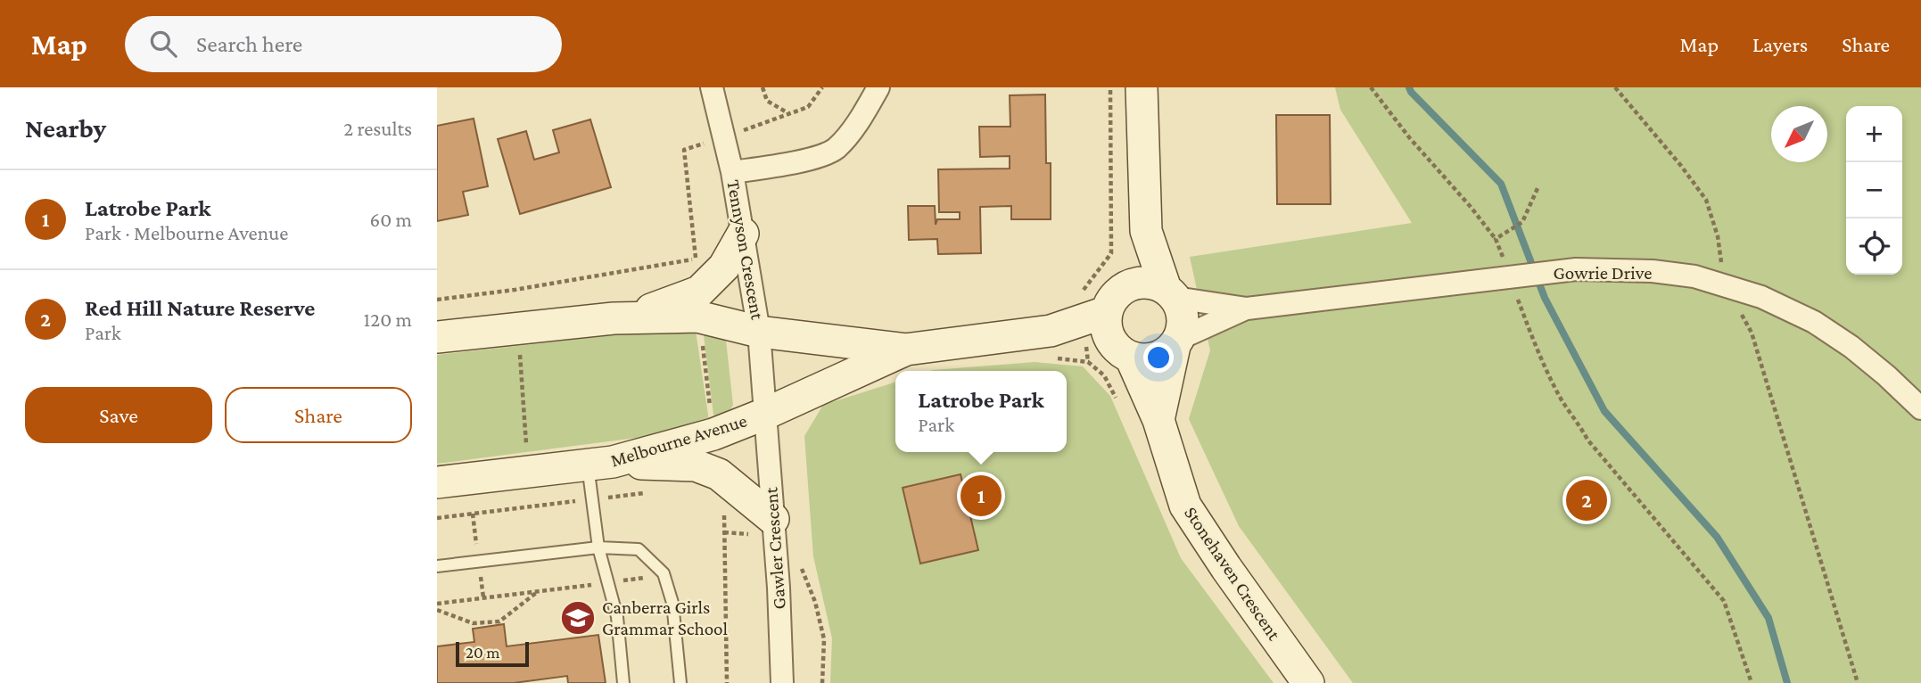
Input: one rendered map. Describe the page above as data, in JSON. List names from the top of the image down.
{
  "streets": {
    "main road": ["Melbourne Avenue", "Stonehaven Crescent"],
    "street": ["Tennyson Crescent", "Gowrie Drive", "Gawler Crescent"]
  },
  "crossings": [
    ["Tennyson Crescent", "Melbourne Avenue"],
    ["Tennyson Crescent", "Gawler Crescent"],
    ["Gowrie Drive", "Melbourne Avenue"],
    ["Gowrie Drive", "Stonehaven Crescent"],
    ["Melbourne Avenue", "Gawler Crescent"],
    ["Melbourne Avenue", "Stonehaven Crescent"]
  ],
  "places": {
    "school or university": ["Canberra Girls Grammar School"]
  },
  "scale_bar": "20 m",
  "north": "bottom left",
  "page": {
    "header": "Map",
    "search": "Search here",
    "nav": ["Map", "Layers", "Share"],
    "heading": ["Nearby", "2 results"],
    "map_buttons": ["+", "−"],
    "list": [
      {
        "mark": "1",
        "name": "Latrobe Park",
        "note": "Park · Melbourne Avenue",
        "value": "60 m"
      },
      {
        "mark": "2",
        "name": "Red Hill Nature Reserve",
        "note": "Park",
        "value": "120 m"
      }
    ],
    "buttons": ["Save", "Share"],
    "popup": ["Latrobe Park", "Park"],
    "pins": ["1", "2"],
    "scale": "20 m"
  }
}
